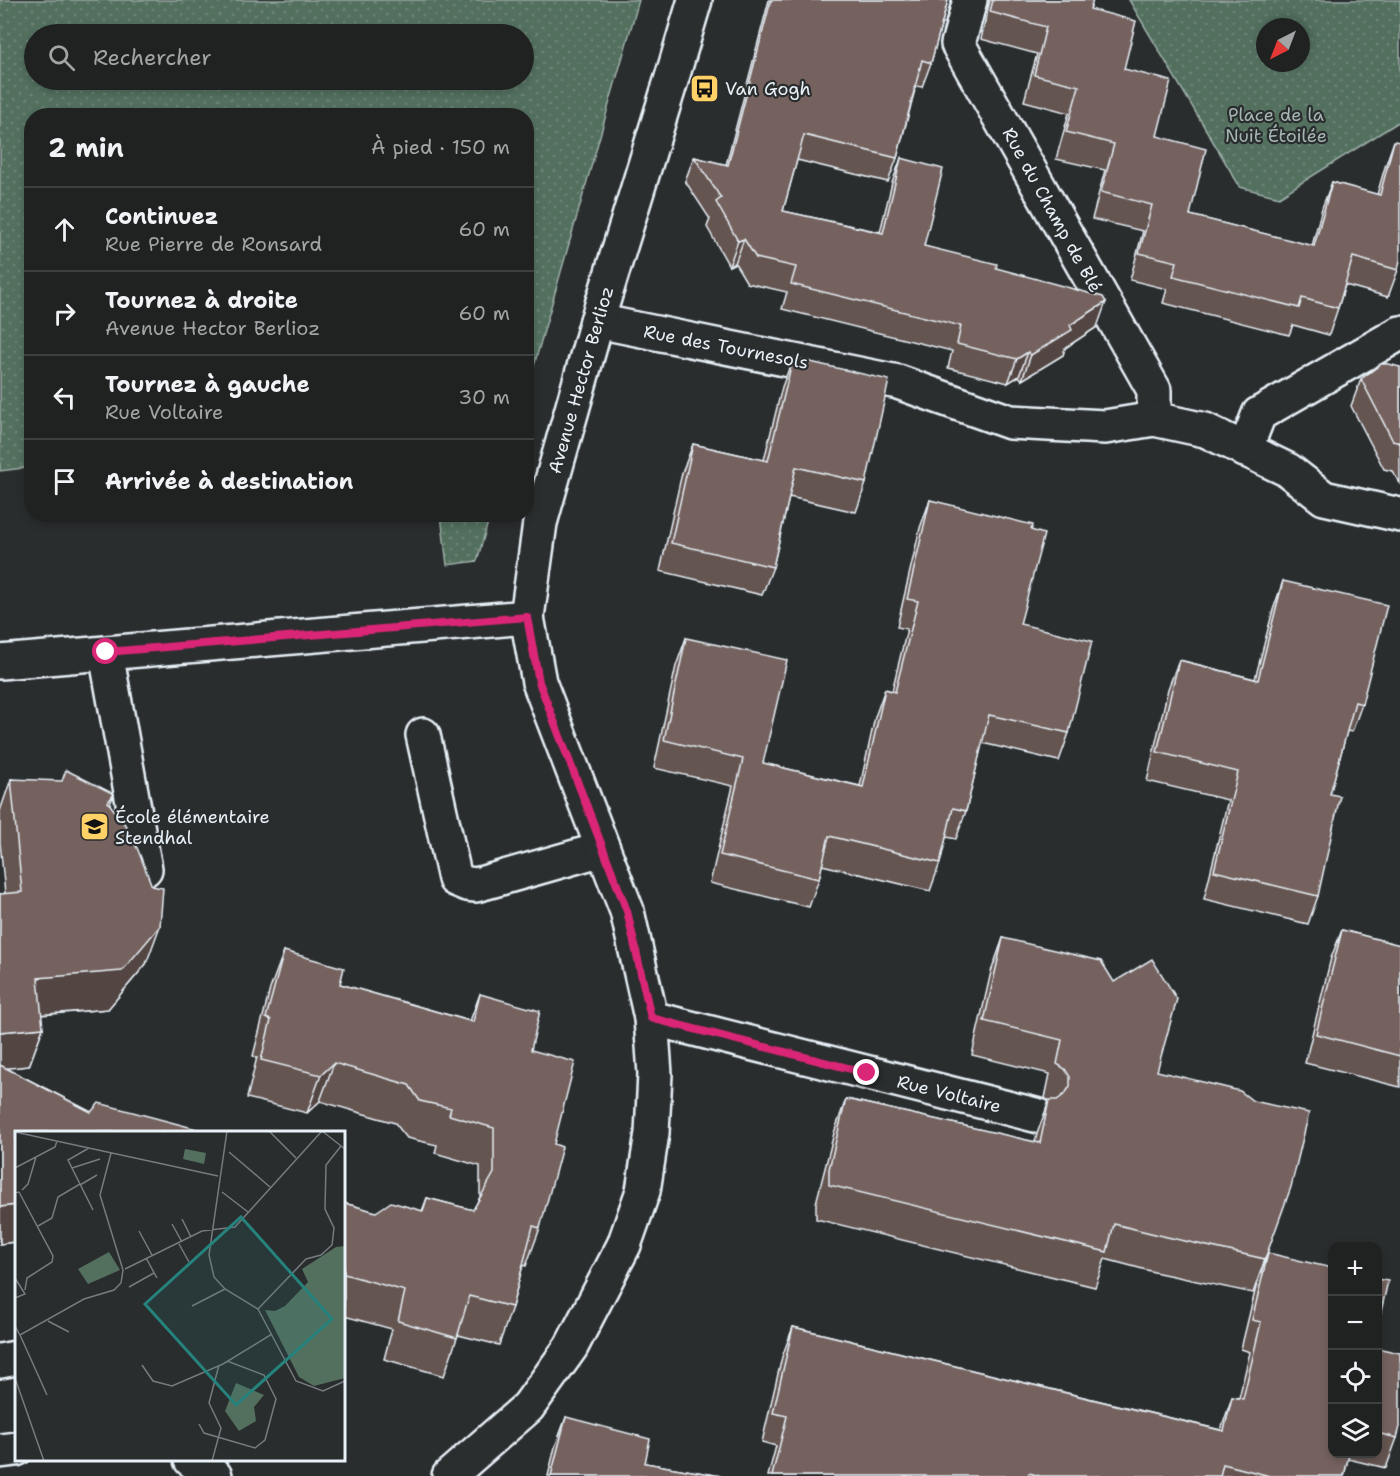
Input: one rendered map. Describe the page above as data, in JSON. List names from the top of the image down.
{
  "streets": {
    "street": [
      "Rue du Champ de Blé",
      "Rue des Tournesols",
      "Avenue Hector Berlioz",
      "Rue Voltaire"
    ]
  },
  "crossings": [
    ["Rue du Champ de Blé", "Rue des Tournesols"],
    ["Rue des Tournesols", "Avenue Hector Berlioz"],
    ["Avenue Hector Berlioz", "Rue Voltaire"]
  ],
  "parks": ["Place de la Nuit Étoilée"],
  "places": {
    "bus stop": ["Van Gogh"],
    "school or university": ["École élémentaire Stendhal"]
  },
  "north": "bottom left",
  "page": {
    "search": "Rechercher",
    "heading": ["2 min", "À pied · 150 m"],
    "list": [
      ["Continuez", "Rue Pierre de Ronsard", "60 m"],
      ["Tournez à droite", "Avenue Hector Berlioz", "60 m"],
      ["Tournez à gauche", "Rue Voltaire", "30 m"],
      "Arrivée à destination"
    ],
    "map_buttons": ["+", "−"]
  }
}
